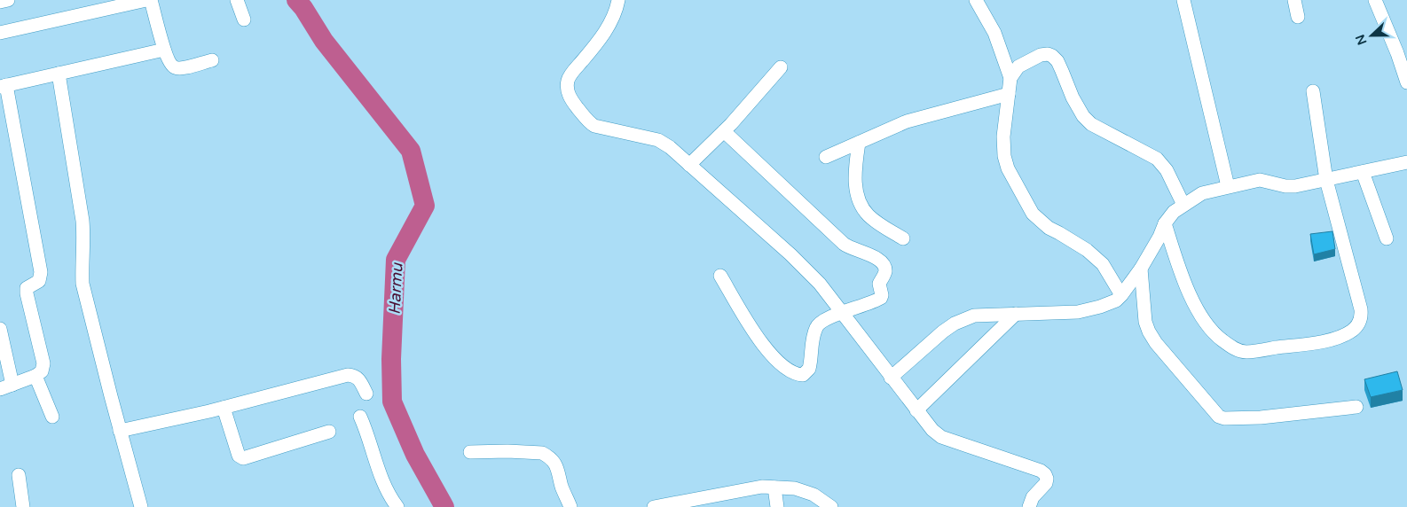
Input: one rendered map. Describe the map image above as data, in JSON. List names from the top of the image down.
{
  "water": ["Harmu"],
  "north": "left"
}
